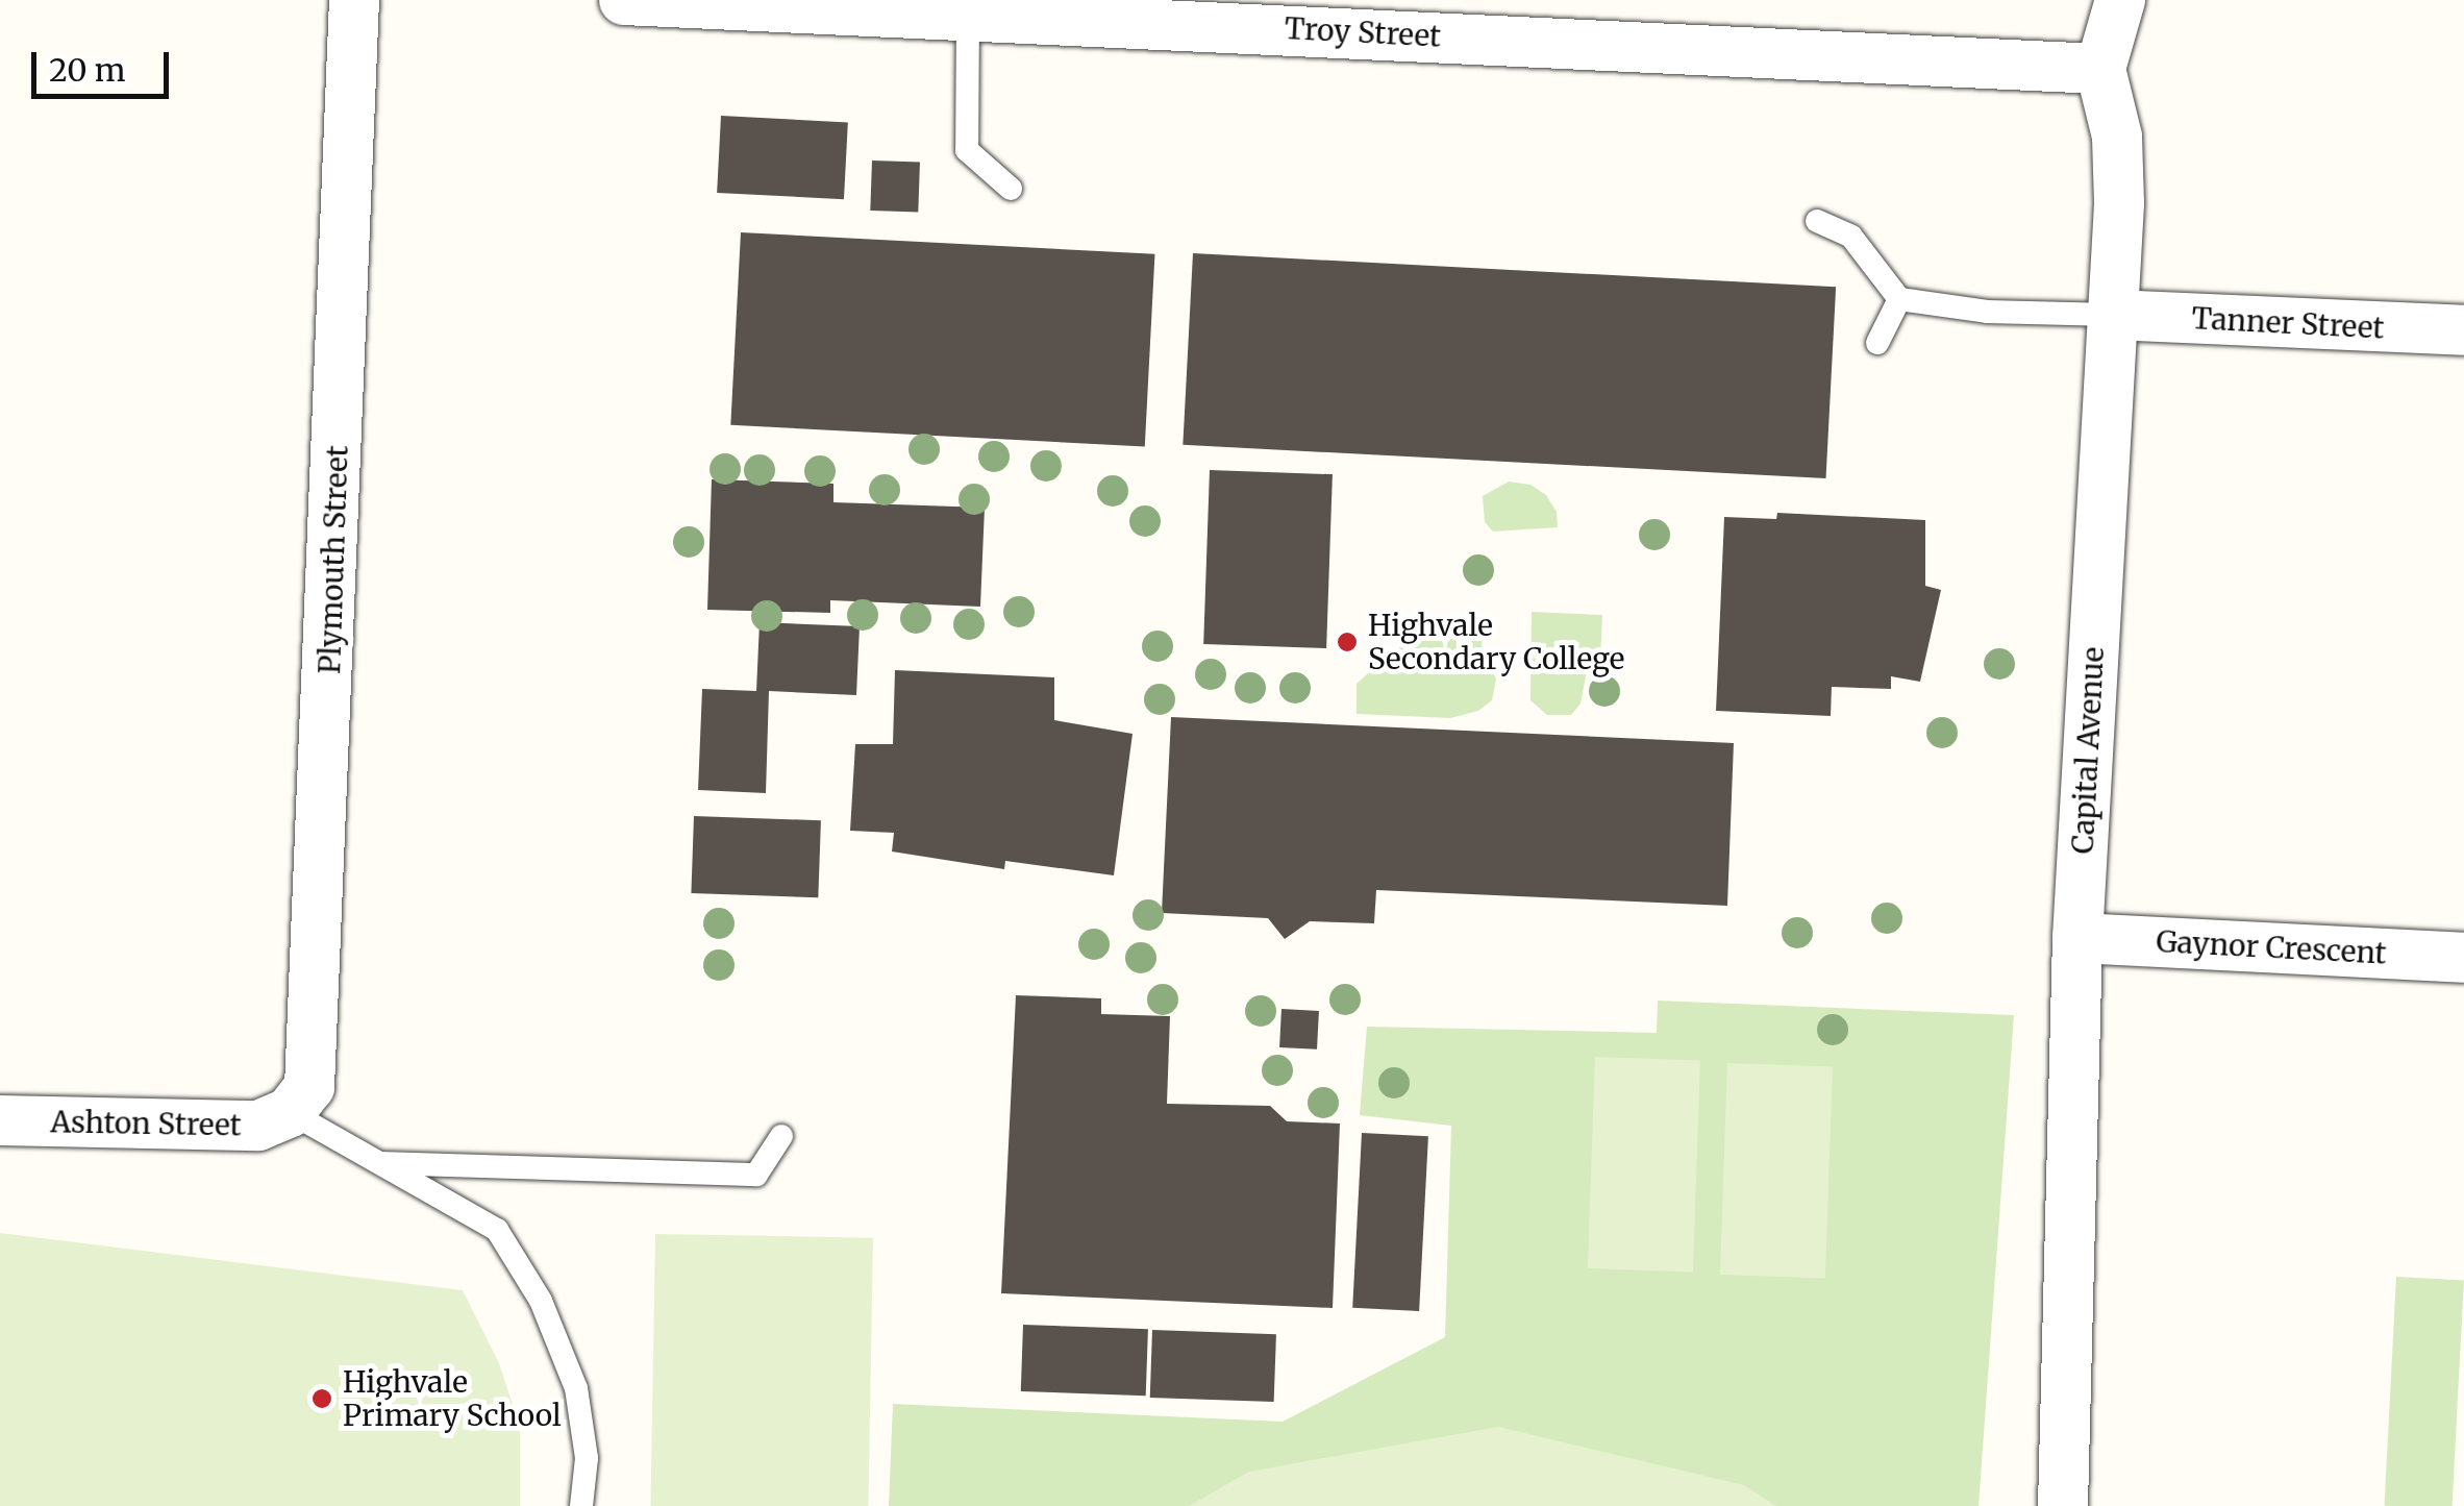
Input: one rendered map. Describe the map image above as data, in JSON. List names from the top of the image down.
{
  "streets": {
    "street": [
      "Troy Street",
      "Tanner Street",
      "Plymouth Street",
      "Capital Avenue",
      "Gaynor Crescent",
      "Ashton Street"
    ]
  },
  "crossings": [
    ["Troy Street", "Capital Avenue"],
    ["Tanner Street", "Capital Avenue"],
    ["Plymouth Street", "Ashton Street"],
    ["Capital Avenue", "Gaynor Crescent"]
  ],
  "places": ["Highvale Secondary College", "Highvale Primary School"],
  "scale_bar": "20 m"
}
